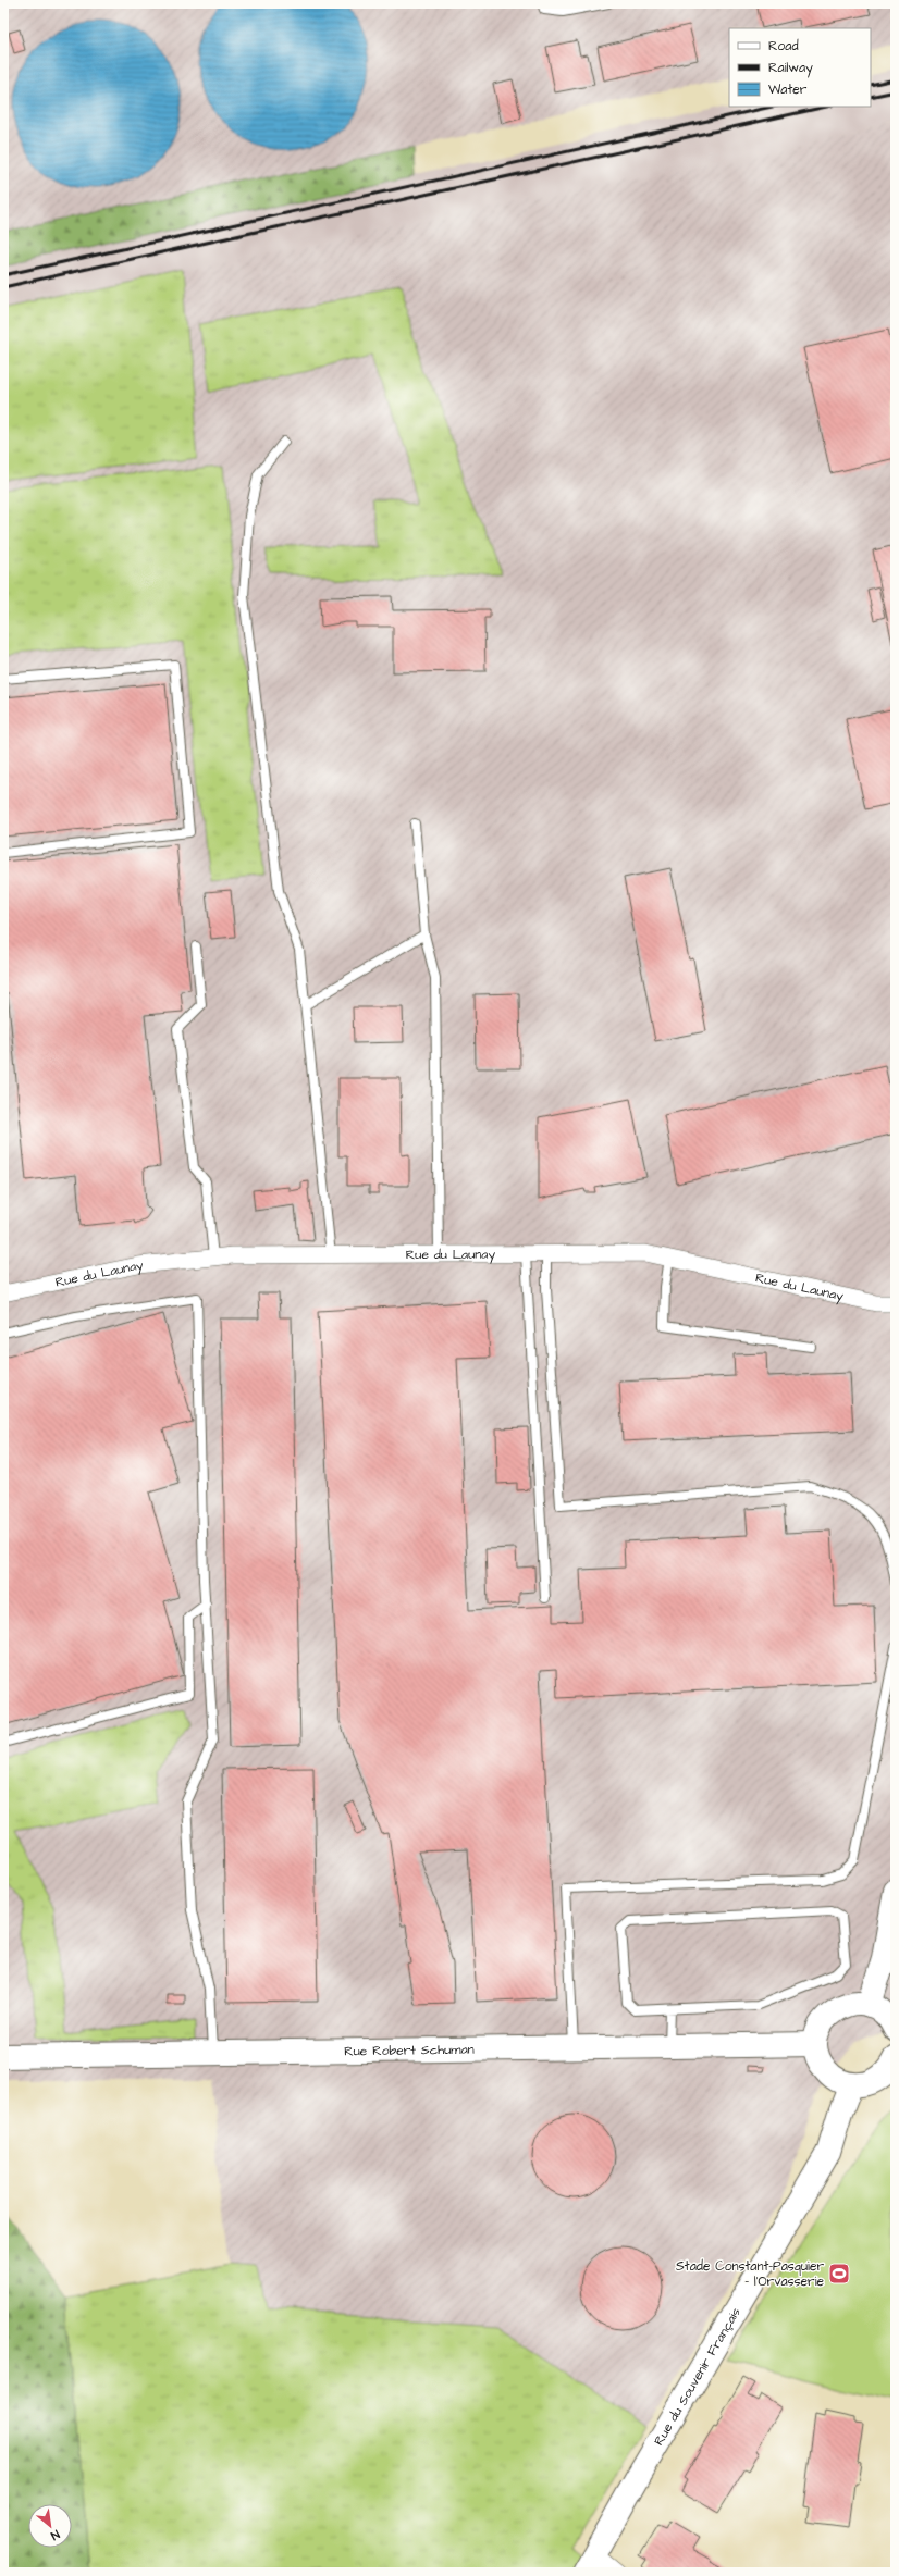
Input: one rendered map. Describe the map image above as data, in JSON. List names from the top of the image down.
{
  "streets": {
    "street": ["Rue du Launay", "Rue Robert Schuman", "Rue du Souvenir Français"]
  },
  "places": {
    "sports": ["Stade Constant-Pasquier - l'Orvasserie"]
  },
  "legend": ["Road", "Railway", "Water"],
  "north": "bottom right"
}
